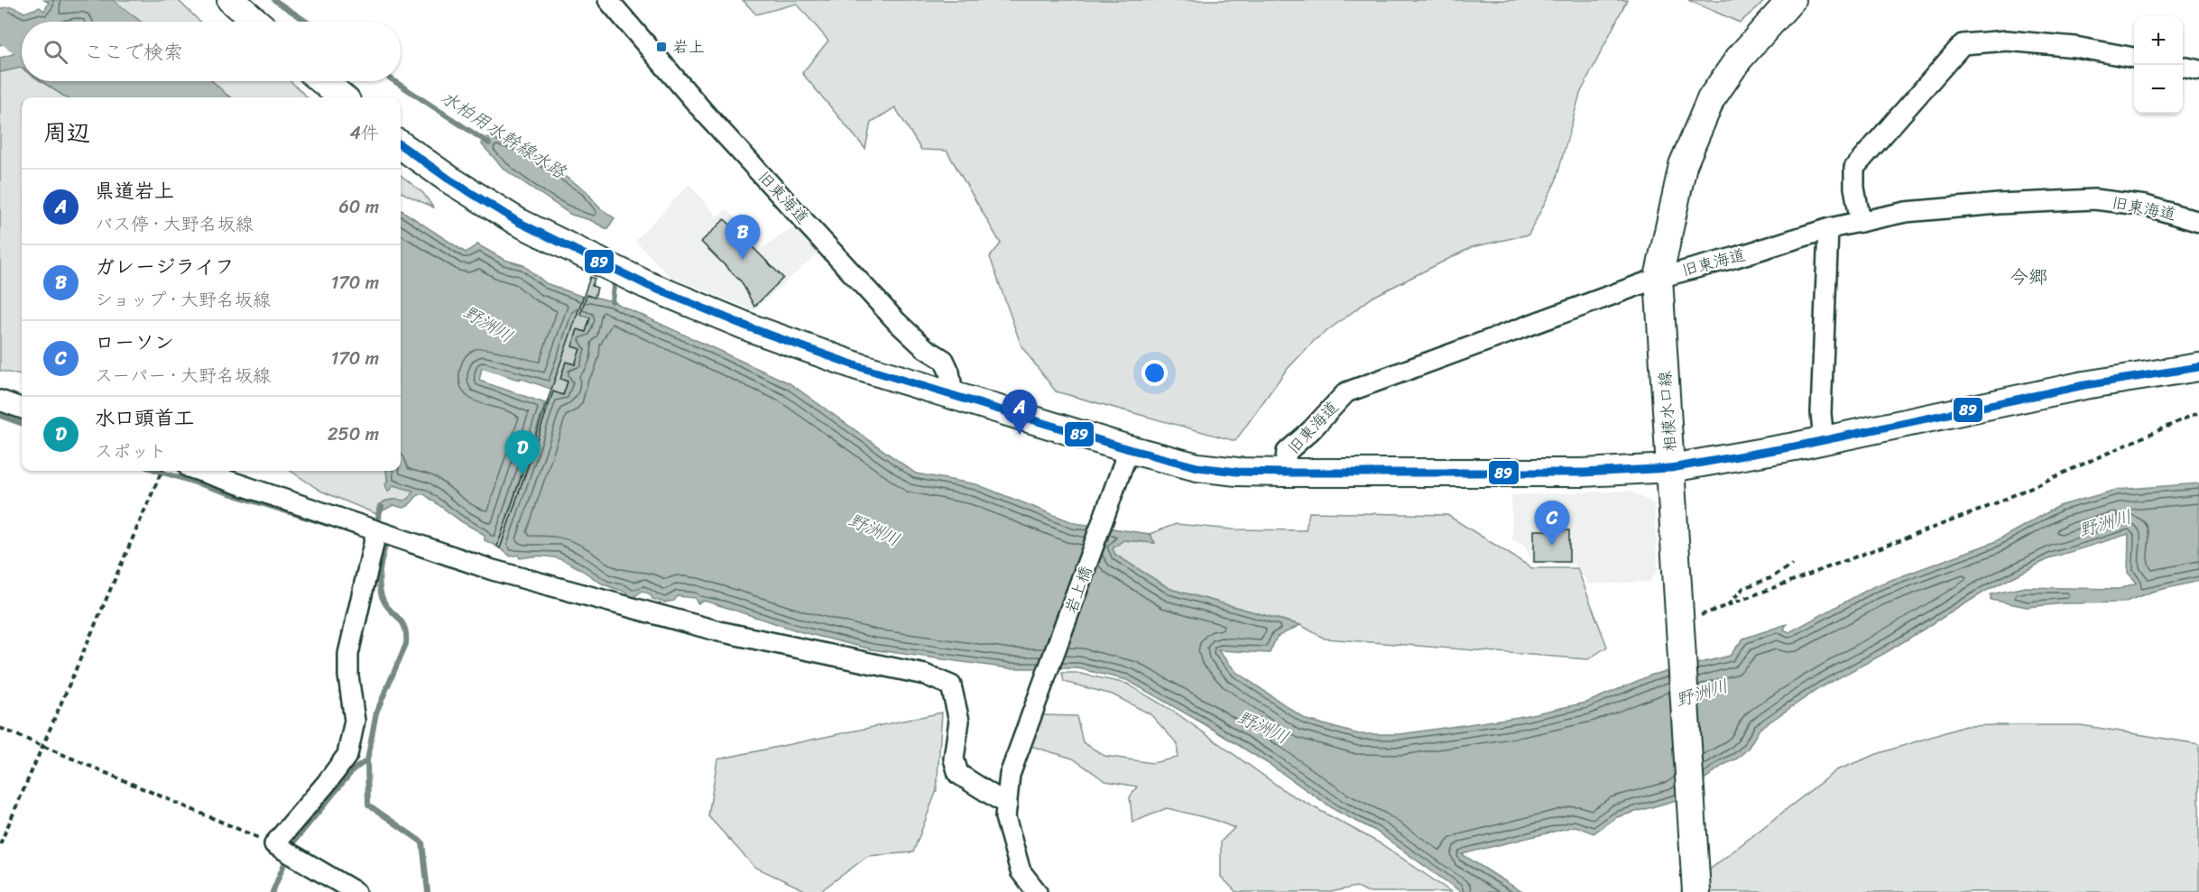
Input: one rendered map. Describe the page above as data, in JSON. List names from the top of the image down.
{
  "streets": {
    "main road": ["相模水口線"],
    "street": ["旧東海道", "岩上橋"]
  },
  "crossings": [
    ["旧東海道", "相模水口線"]
  ],
  "districts": ["今郷"],
  "water": ["水柏用水幹線水路", "野洲川"],
  "places": {
    "transit": ["岩上"]
  },
  "lines": ["transit line 89"],
  "page": {
    "map_buttons": ["+", "−"],
    "search": "ここで検索",
    "heading": ["周辺", "4件"],
    "list": [
      {
        "mark": "A",
        "name": "県道岩上",
        "note": "バス停 · 大野名坂線",
        "value": "60 m"
      },
      {
        "mark": "B",
        "name": "ガレージライフ",
        "note": "ショップ · 大野名坂線",
        "value": "170 m"
      },
      {
        "mark": "C",
        "name": "ローソン",
        "note": "スーパー · 大野名坂線",
        "value": "170 m"
      },
      {
        "mark": "D",
        "name": "水口頭首工",
        "note": "スポット",
        "value": "250 m"
      }
    ],
    "pins": [
      "B",
      "A",
      "D",
      "C"
    ]
  }
}
